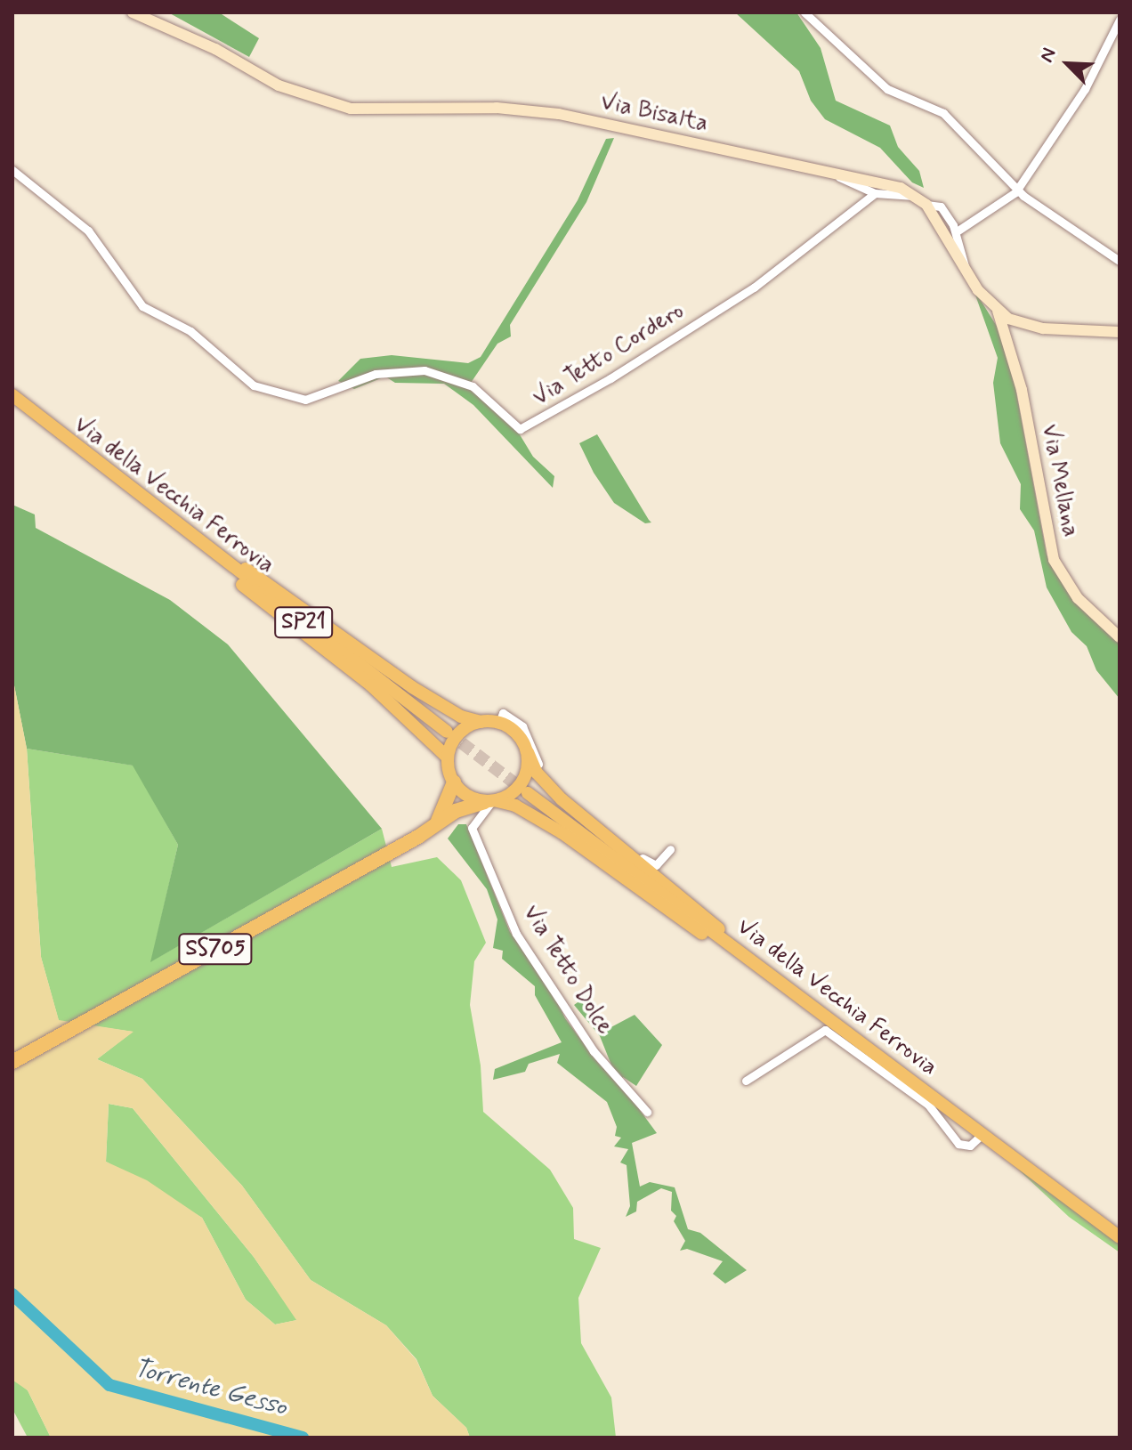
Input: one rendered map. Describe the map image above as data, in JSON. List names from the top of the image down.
{
  "streets": {
    "highway": ["SS705"],
    "main road": ["Via della Vecchia Ferrovia", "SP21"],
    "street": [
      "Via Bisalta",
      "Via Tetto Cordero",
      "Via Mellana",
      "Via Tetto Dolce"
    ]
  },
  "crossings": [
    ["Via Bisalta", "Via Mellana"],
    ["SS705", "Via Tetto Dolce"]
  ],
  "water": ["Torrente Gesso"],
  "north": "top left"
}
